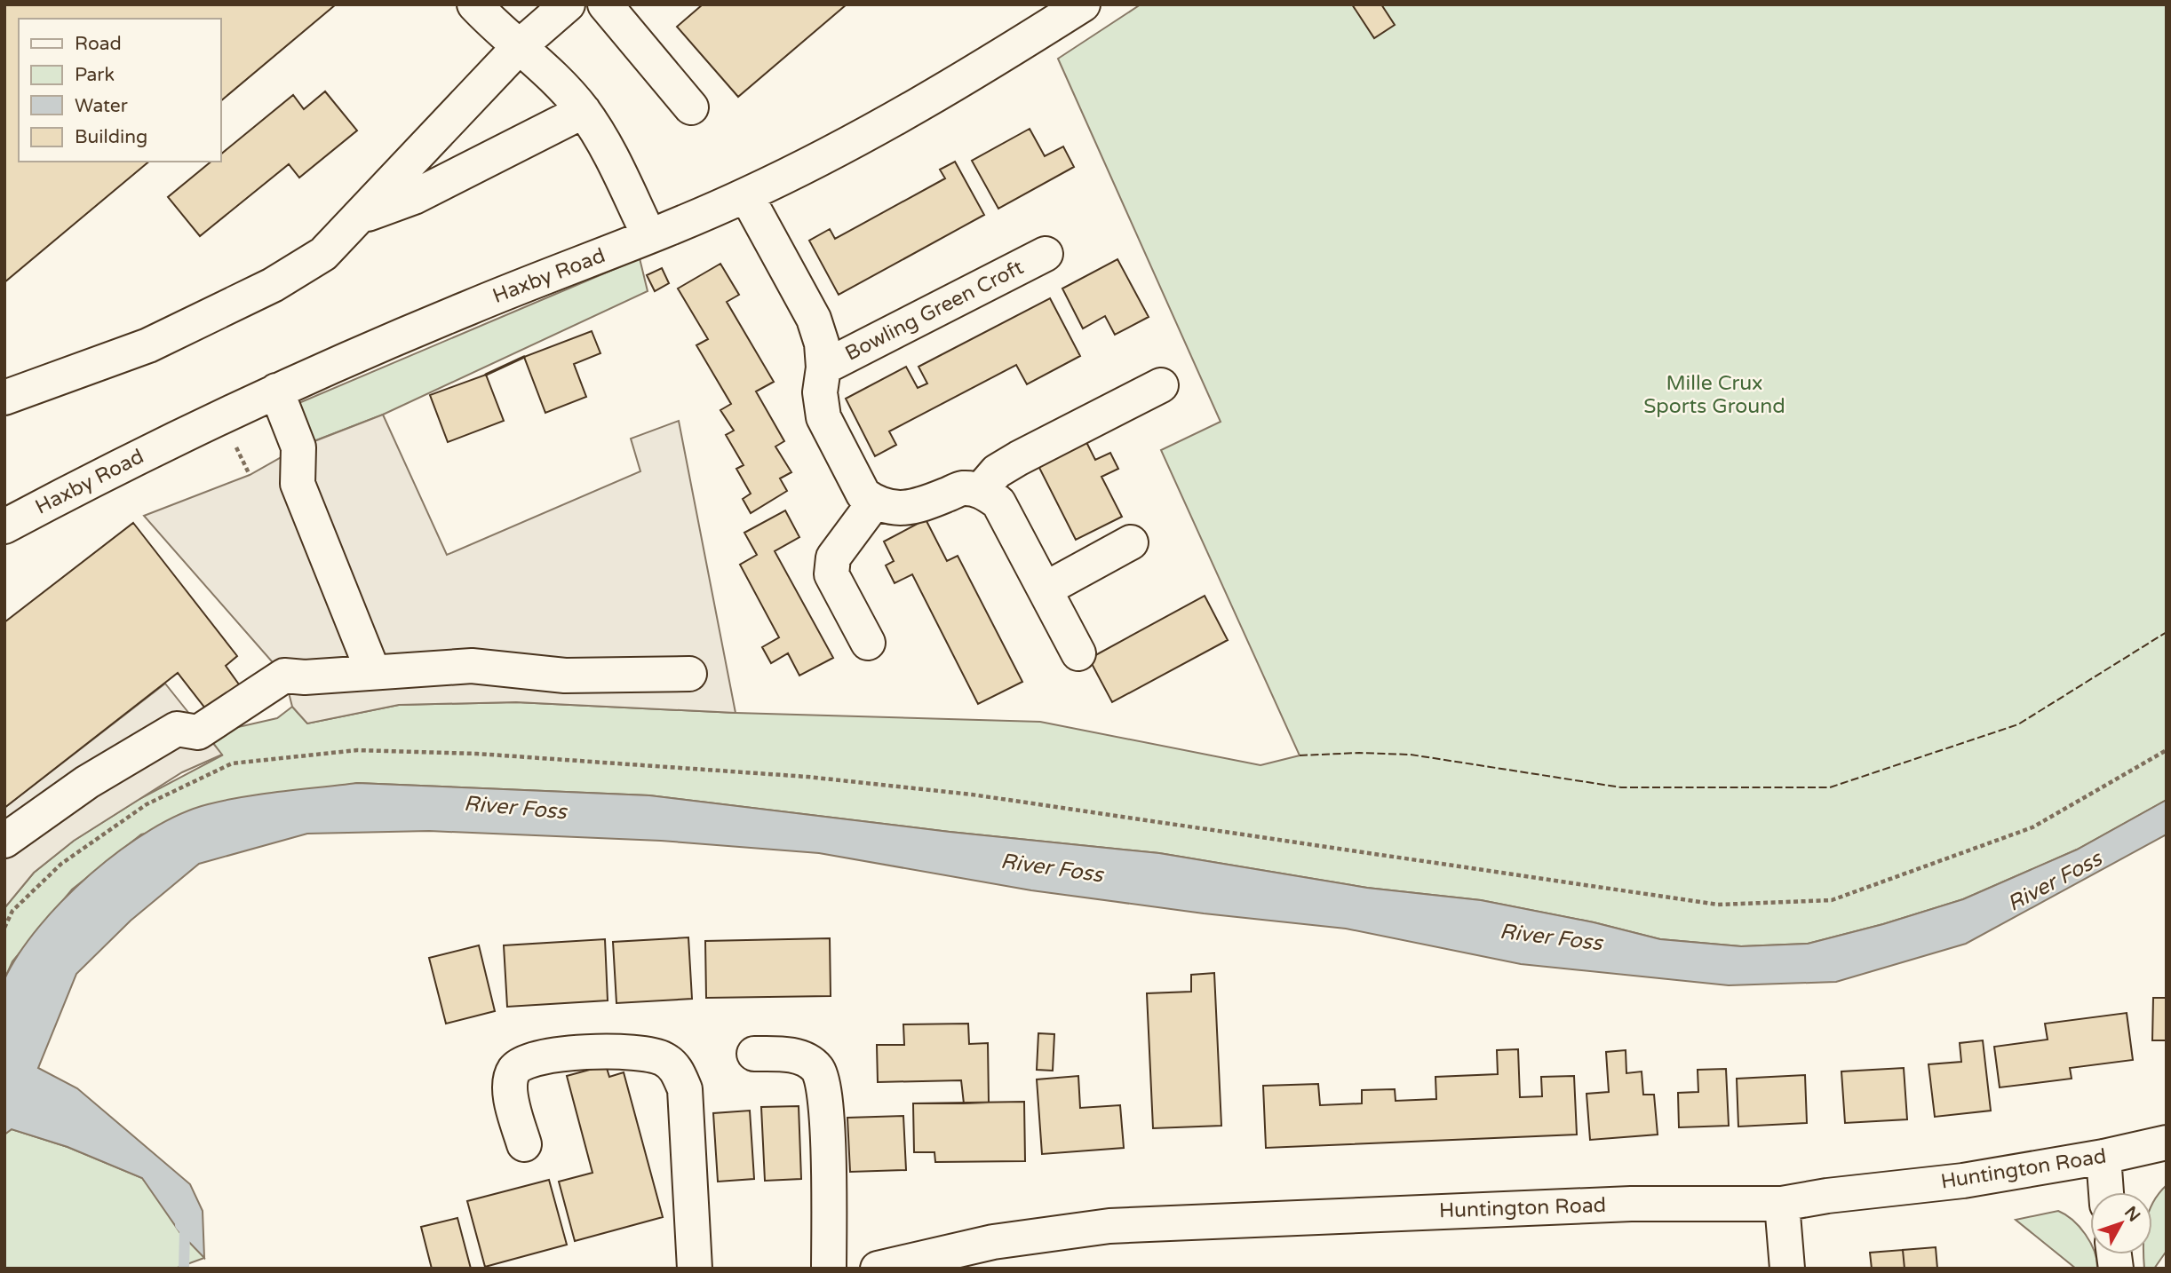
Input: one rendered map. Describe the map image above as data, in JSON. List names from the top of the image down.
{
  "streets": {
    "street": ["Haxby Road", "Bowling Green Croft", "Huntington Road"]
  },
  "water": ["River Foss"],
  "parks": ["Mille Crux Sports Ground"],
  "legend": [
    "Road",
    "Park",
    "Water",
    "Building"
  ],
  "north": "top right"
}
